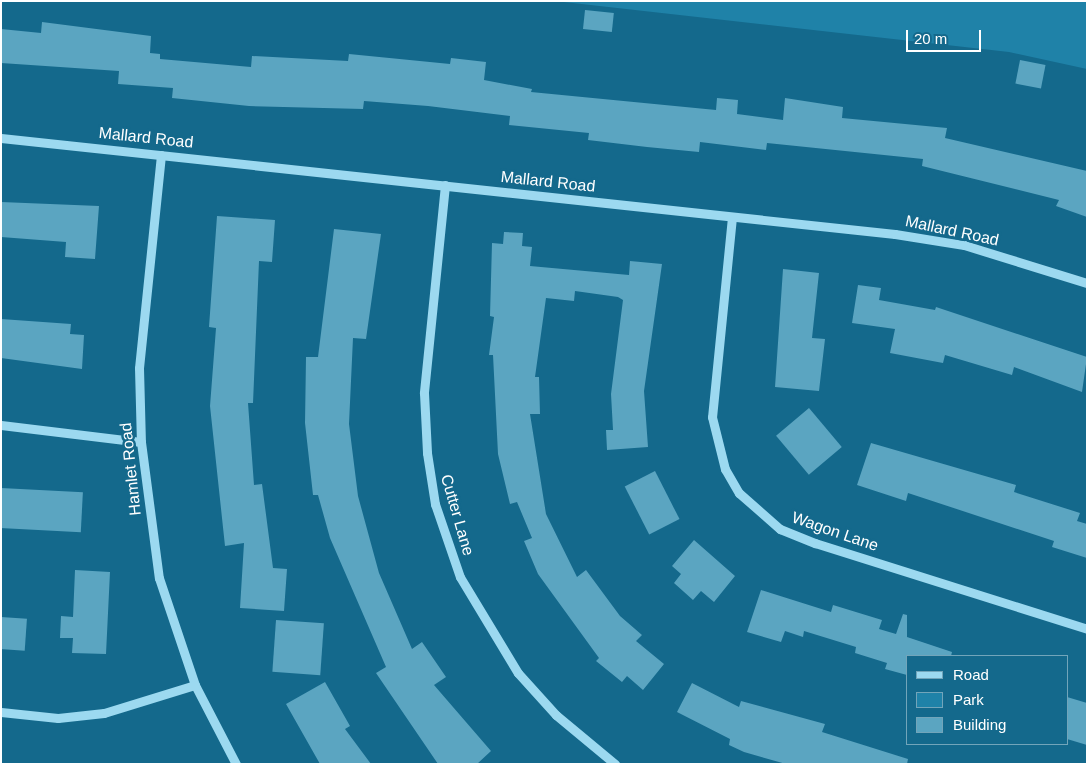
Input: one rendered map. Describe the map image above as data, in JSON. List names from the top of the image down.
{
  "streets": {
    "street": [
      "Mallard Road",
      "Hamlet Road",
      "Cutter Lane",
      "Wagon Lane"
    ]
  },
  "crossings": [
    ["Mallard Road", "Hamlet Road"],
    ["Mallard Road", "Cutter Lane"],
    ["Mallard Road", "Wagon Lane"]
  ],
  "legend": ["Road", "Park", "Building"],
  "scale_bar": "20 m"
}
